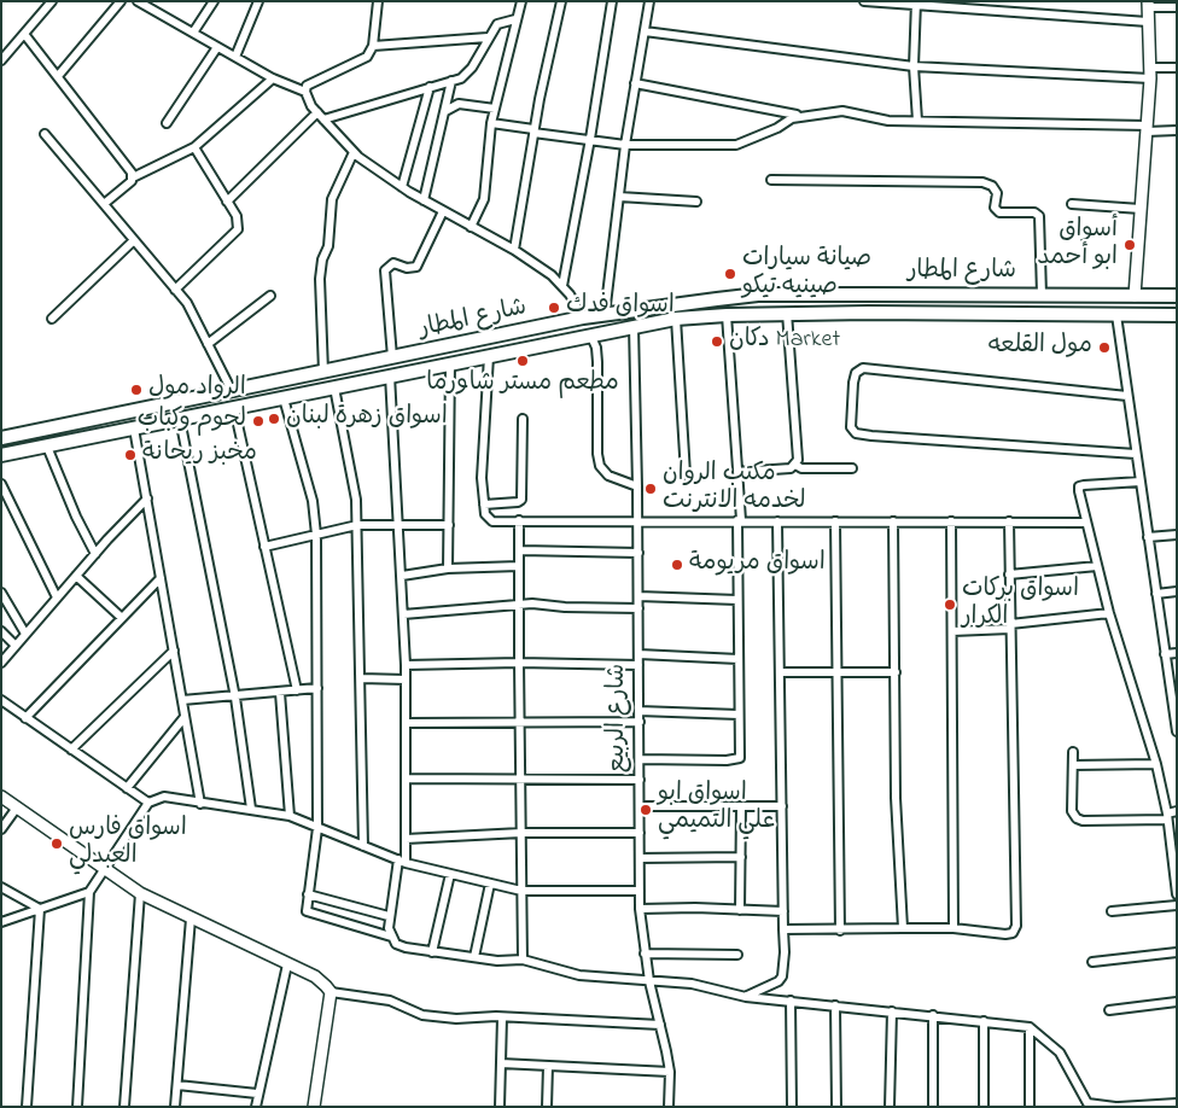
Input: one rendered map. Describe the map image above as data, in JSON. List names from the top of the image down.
{
  "streets": {
    "main road": ["شارع المطار"],
    "street": ["شارع الربيع"]
  },
  "crossings": [
    ["شارع المطار", "شارع الربيع"]
  ],
  "places": [
    "أسواق ابو أحمد",
    "صيانة سيارات صينيه تيكو",
    "اسواق فدك",
    "دكان Market",
    "مول القلعه",
    "مطعم مستر شاورما",
    "الرواد مول",
    "اسواق زهرة لبنان",
    "لحوم وكباب",
    "مخبز ريحانة",
    "مكتب الروان لخدمه الانترنت",
    "اسواق مريومة",
    "اسواق بركات الكرار",
    "اسواق ابو علي التميمي",
    "اسواق فارس العبدلي"
  ]
}
